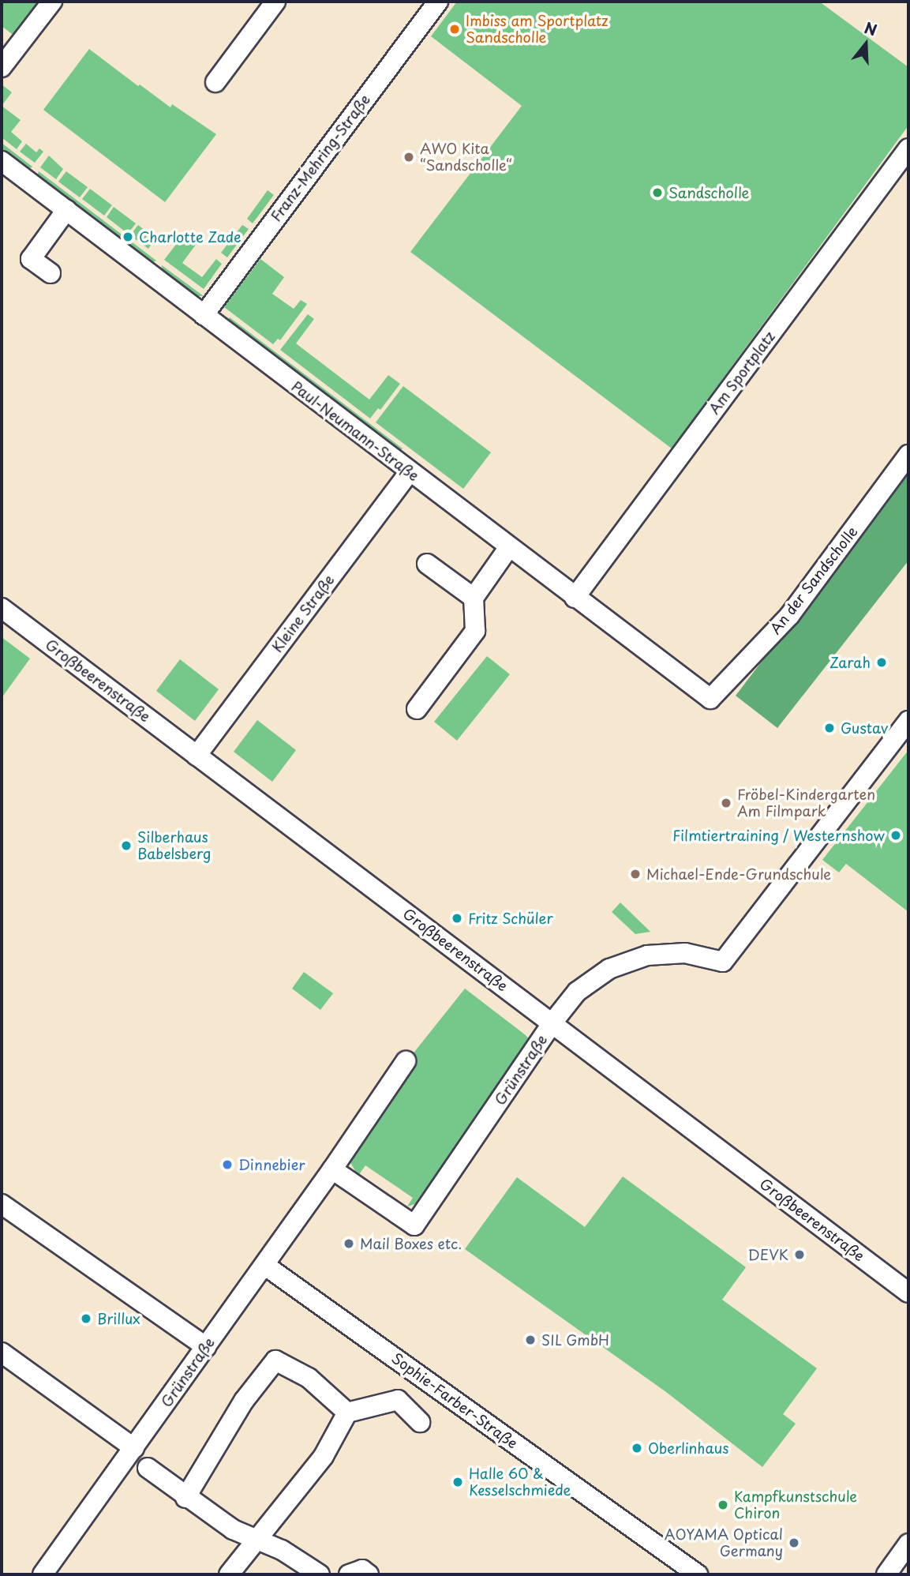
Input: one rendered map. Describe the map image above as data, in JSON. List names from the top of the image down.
{
  "streets": {
    "street": [
      "Franz-Mehring-Straße",
      "Am Sportplatz",
      "Paul-Neumann-Straße",
      "An der Sandscholle",
      "Kleine Straße",
      "Großbeerenstraße",
      "Grünstraße",
      "Sophie-Farber-Straße"
    ]
  },
  "crossings": [
    ["Franz-Mehring-Straße", "Paul-Neumann-Straße"],
    ["Am Sportplatz", "Paul-Neumann-Straße"],
    ["Paul-Neumann-Straße", "An der Sandscholle"],
    ["Paul-Neumann-Straße", "Kleine Straße"],
    ["Kleine Straße", "Großbeerenstraße"],
    ["Großbeerenstraße", "Grünstraße"],
    ["Grünstraße", "Sophie-Farber-Straße"]
  ],
  "places": [
    "Imbiss am Sportplatz Sandscholle",
    "AWO Kita “Sandscholle“",
    "Sandscholle",
    "Charlotte Zade",
    "Zarah",
    "Gustav",
    "Fröbel-Kindergarten Am Filmpark",
    "Filmtiertraining / Westernshow",
    "Silberhaus Babelsberg",
    "Michael-Ende-Grundschule",
    "Fritz Schüler",
    "Dinnebier",
    "Mail Boxes etc.",
    "DEVK",
    "Brillux",
    "SIL GmbH",
    "Oberlinhaus",
    "Halle 60 & Kesselschmiede",
    "Kampfkunstschule Chiron",
    "AOYAMA Optical Germany"
  ],
  "north": "top"
}
